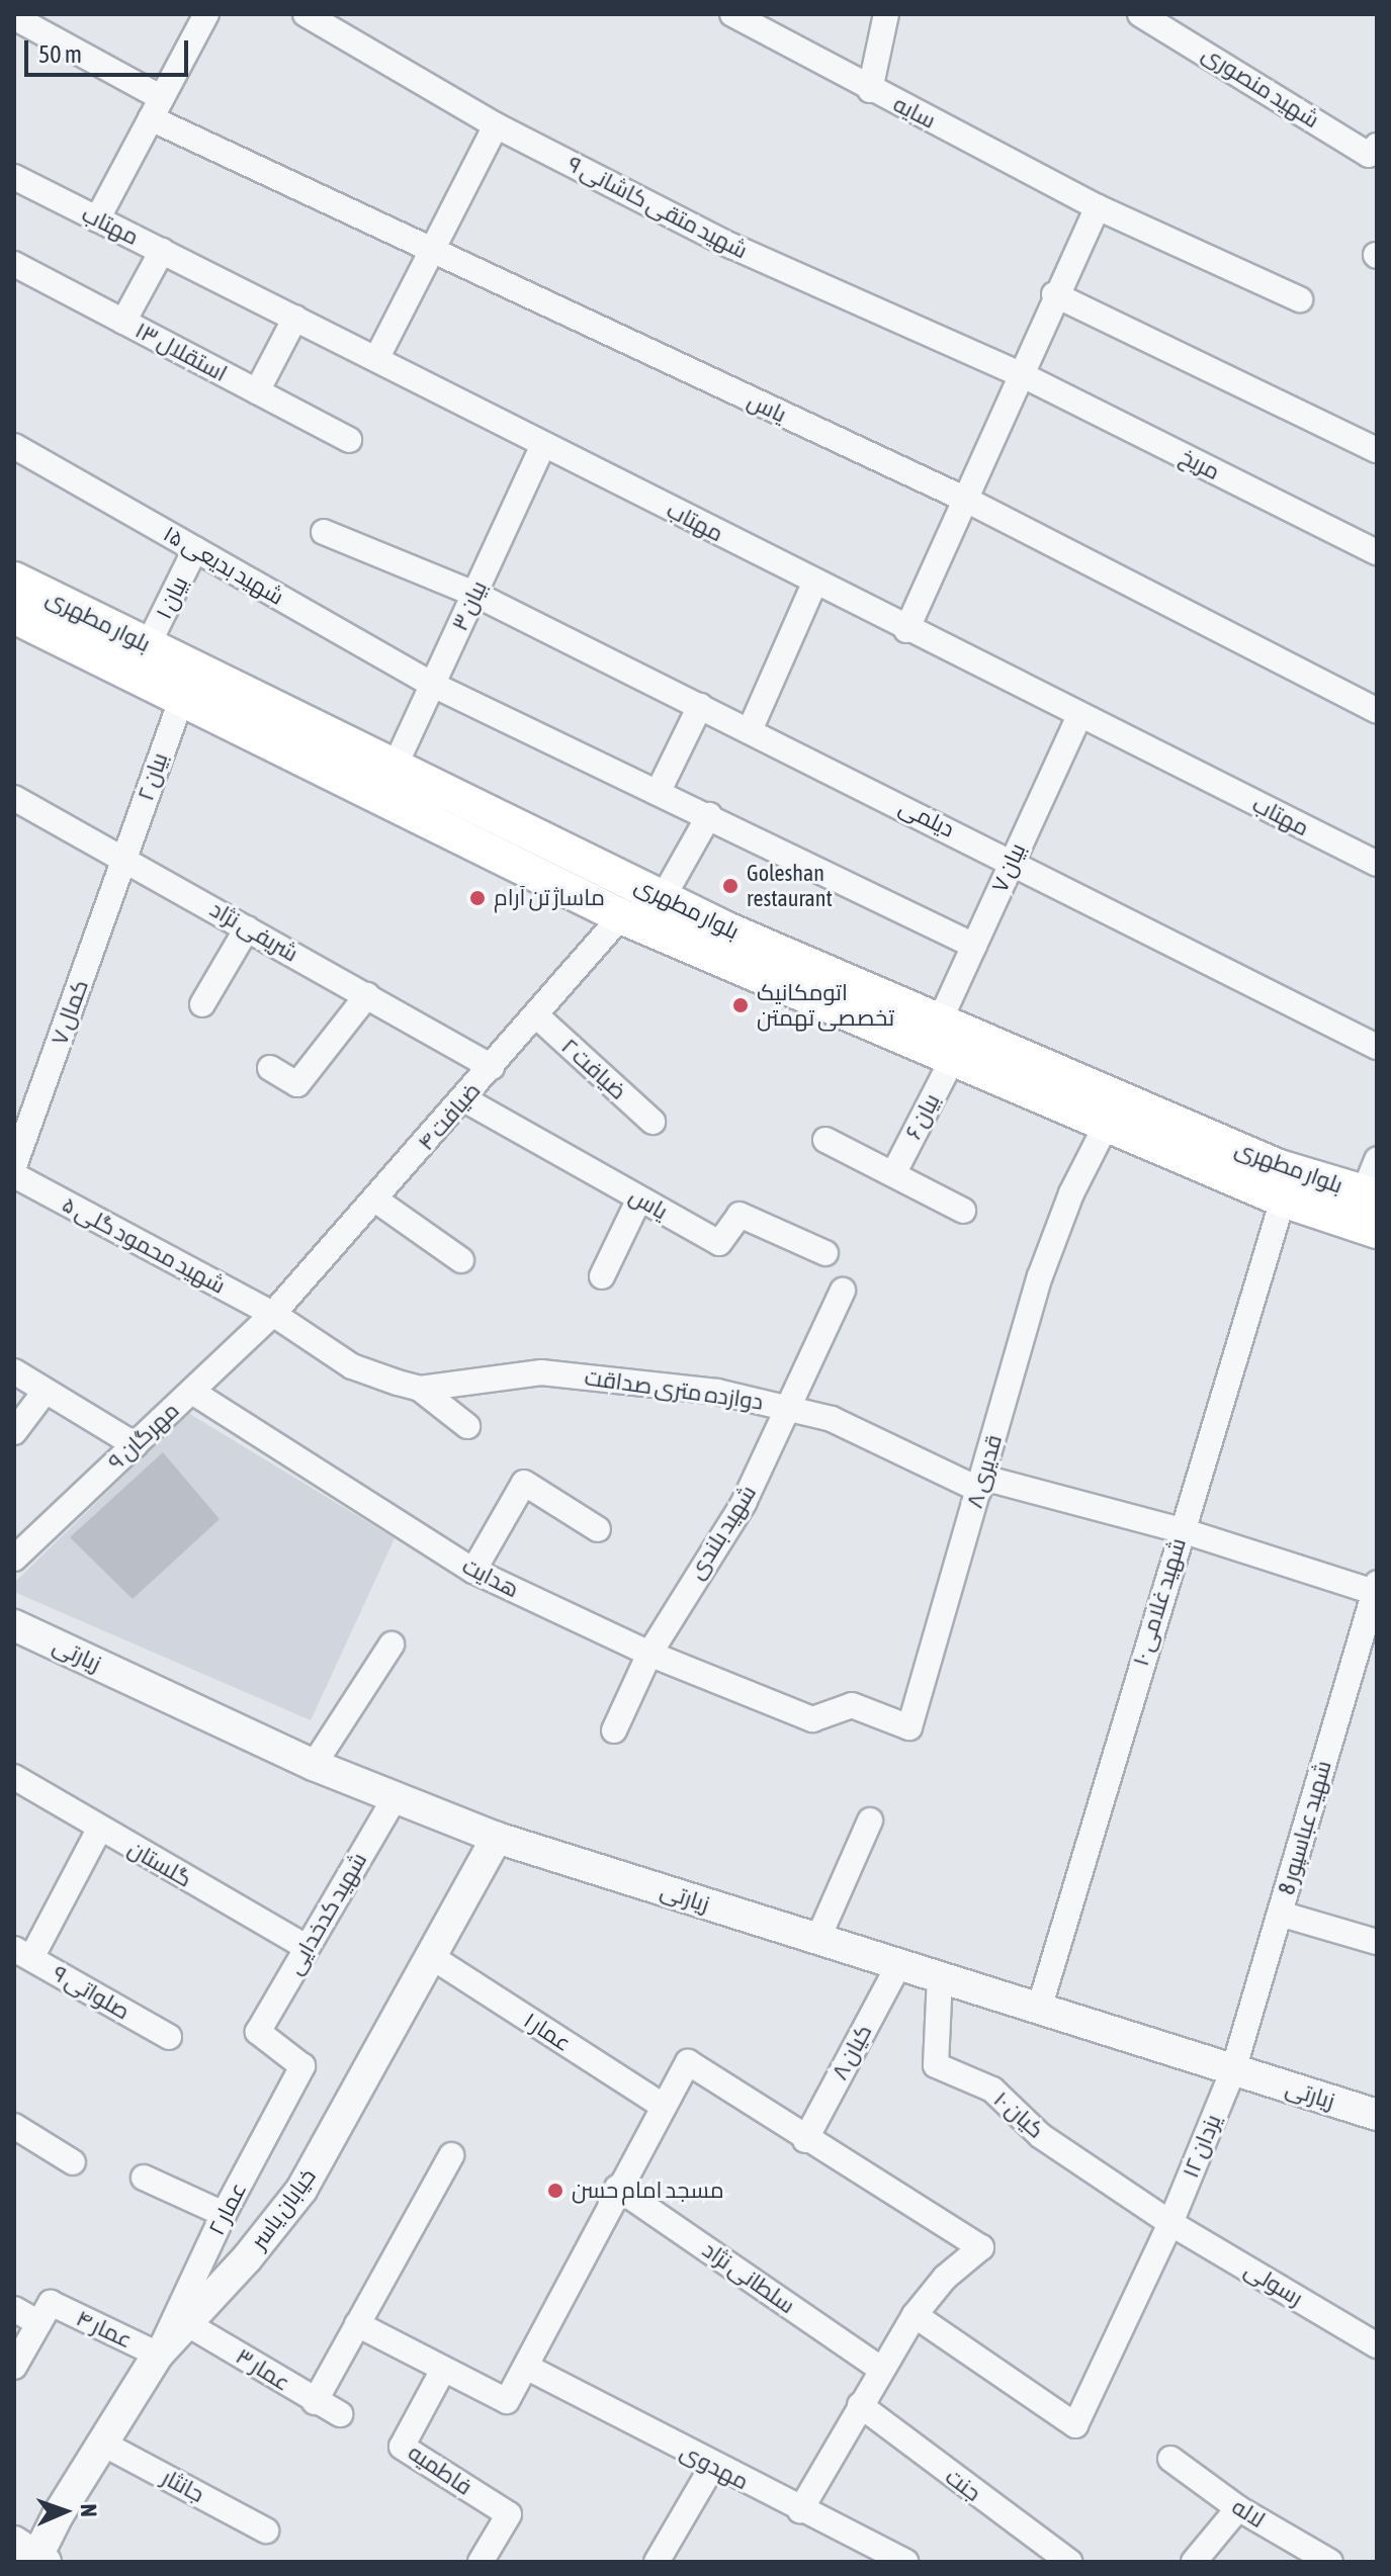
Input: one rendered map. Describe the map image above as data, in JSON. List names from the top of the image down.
{
  "streets": {
    "main road": ["بلوار مطهری"],
    "street": [
      "شهید منصوری",
      "سایه",
      "شهید متقی کاشانی ۹",
      "مهتاب",
      "استقلال ۱۳",
      "یاس",
      "مریخ",
      "شهید بدیعی ۱۵",
      "بیان ۱",
      "بیان ۳",
      "بیان ۲",
      "دیلمی",
      "بیان ۷",
      "شریفی نژاد",
      "کمال ۷",
      "ضیافت ۲",
      "ضیافت ۴",
      "بیان ۶",
      "شهید محمود گلی ۵",
      "دوازده متری صداقت",
      "مهرگان ۹",
      "قدیری ۸",
      "شهید بلندی",
      "هدایت",
      "شهید غلامی ۱۰",
      "زیارتی",
      "شهید عباسپور 8",
      "گلستان",
      "شهید کدخدایی",
      "صلواتی ۹",
      "عمار ۱",
      "کیان ۸",
      "کیان ۱۰",
      "یزدان ۱۲",
      "عمار ۲",
      "خیابان یاسر",
      "سلطانی نژاد",
      "رسولی",
      "عمار ۴",
      "عمار ۳",
      "مهدوی",
      "فاطمیه",
      "جنت",
      "جانثار",
      "لاله"
    ]
  },
  "crossings": [
    ["شهید متقی کاشانی ۹", "مریخ"],
    ["مهتاب", "بیان ۳"],
    ["مهتاب", "بیان ۷"],
    ["یاس", "ضیافت ۴"],
    ["شهید بدیعی ۱۵", "بیان ۱"],
    ["شهید بدیعی ۱۵", "بیان ۳"],
    ["شهید بدیعی ۱۵", "بیان ۷"],
    ["بیان ۱", "بلوار مطهری"],
    ["بیان ۳", "بلوار مطهری"],
    ["بیان ۳", "دیلمی"],
    ["بلوار مطهری", "بیان ۲"],
    ["بلوار مطهری", "بیان ۷"],
    ["بلوار مطهری", "ضیافت ۴"],
    ["بلوار مطهری", "بیان ۶"],
    ["بلوار مطهری", "قدیری ۸"],
    ["بلوار مطهری", "شهید غلامی ۱۰"],
    ["بیان ۲", "شریفی نژاد"],
    ["بیان ۲", "کمال ۷"],
    ["دیلمی", "بیان ۷"],
    ["شریفی نژاد", "کمال ۷"],
    ["شریفی نژاد", "ضیافت ۴"],
    ["ضیافت ۲", "ضیافت ۴"],
    ["ضیافت ۴", "شهید محمود گلی ۵"],
    ["ضیافت ۴", "دوازده متری صداقت"],
    ["ضیافت ۴", "مهرگان ۹"],
    ["شهید محمود گلی ۵", "دوازده متری صداقت"],
    ["شهید محمود گلی ۵", "مهرگان ۹"],
    ["دوازده متری صداقت", "مهرگان ۹"],
    ["دوازده متری صداقت", "قدیری ۸"],
    ["دوازده متری صداقت", "شهید بلندی"],
    ["دوازده متری صداقت", "شهید غلامی ۱۰"],
    ["دوازده متری صداقت", "شهید عباسپور 8"],
    ["مهرگان ۹", "هدایت"],
    ["قدیری ۸", "هدایت"],
    ["شهید بلندی", "هدایت"],
    ["شهید غلامی ۱۰", "زیارتی"],
    ["زیارتی", "شهید عباسپور 8"],
    ["زیارتی", "شهید کدخدایی"],
    ["زیارتی", "کیان ۸"],
    ["زیارتی", "کیان ۱۰"],
    ["زیارتی", "یزدان ۱۲"],
    ["زیارتی", "خیابان یاسر"],
    ["شهید عباسپور 8", "یزدان ۱۲"],
    ["گلستان", "شهید کدخدایی"],
    ["شهید کدخدایی", "عمار ۲"],
    ["عمار ۱", "خیابان یاسر"],
    ["کیان ۱۰", "یزدان ۱۲"],
    ["کیان ۱۰", "رسولی"],
    ["یزدان ۱۲", "رسولی"],
    ["عمار ۲", "خیابان یاسر"],
    ["عمار ۲", "عمار ۴"],
    ["خیابان یاسر", "عمار ۴"],
    ["خیابان یاسر", "عمار ۳"],
    ["خیابان یاسر", "جانثار"]
  ],
  "places": [
    "Goleshan restaurant",
    "ماساژ تن آرام",
    "اتومکانیک تخصصی تهمتن",
    "مسجد امام حسن"
  ],
  "scale_bar": "50 m",
  "north": "right"
}
